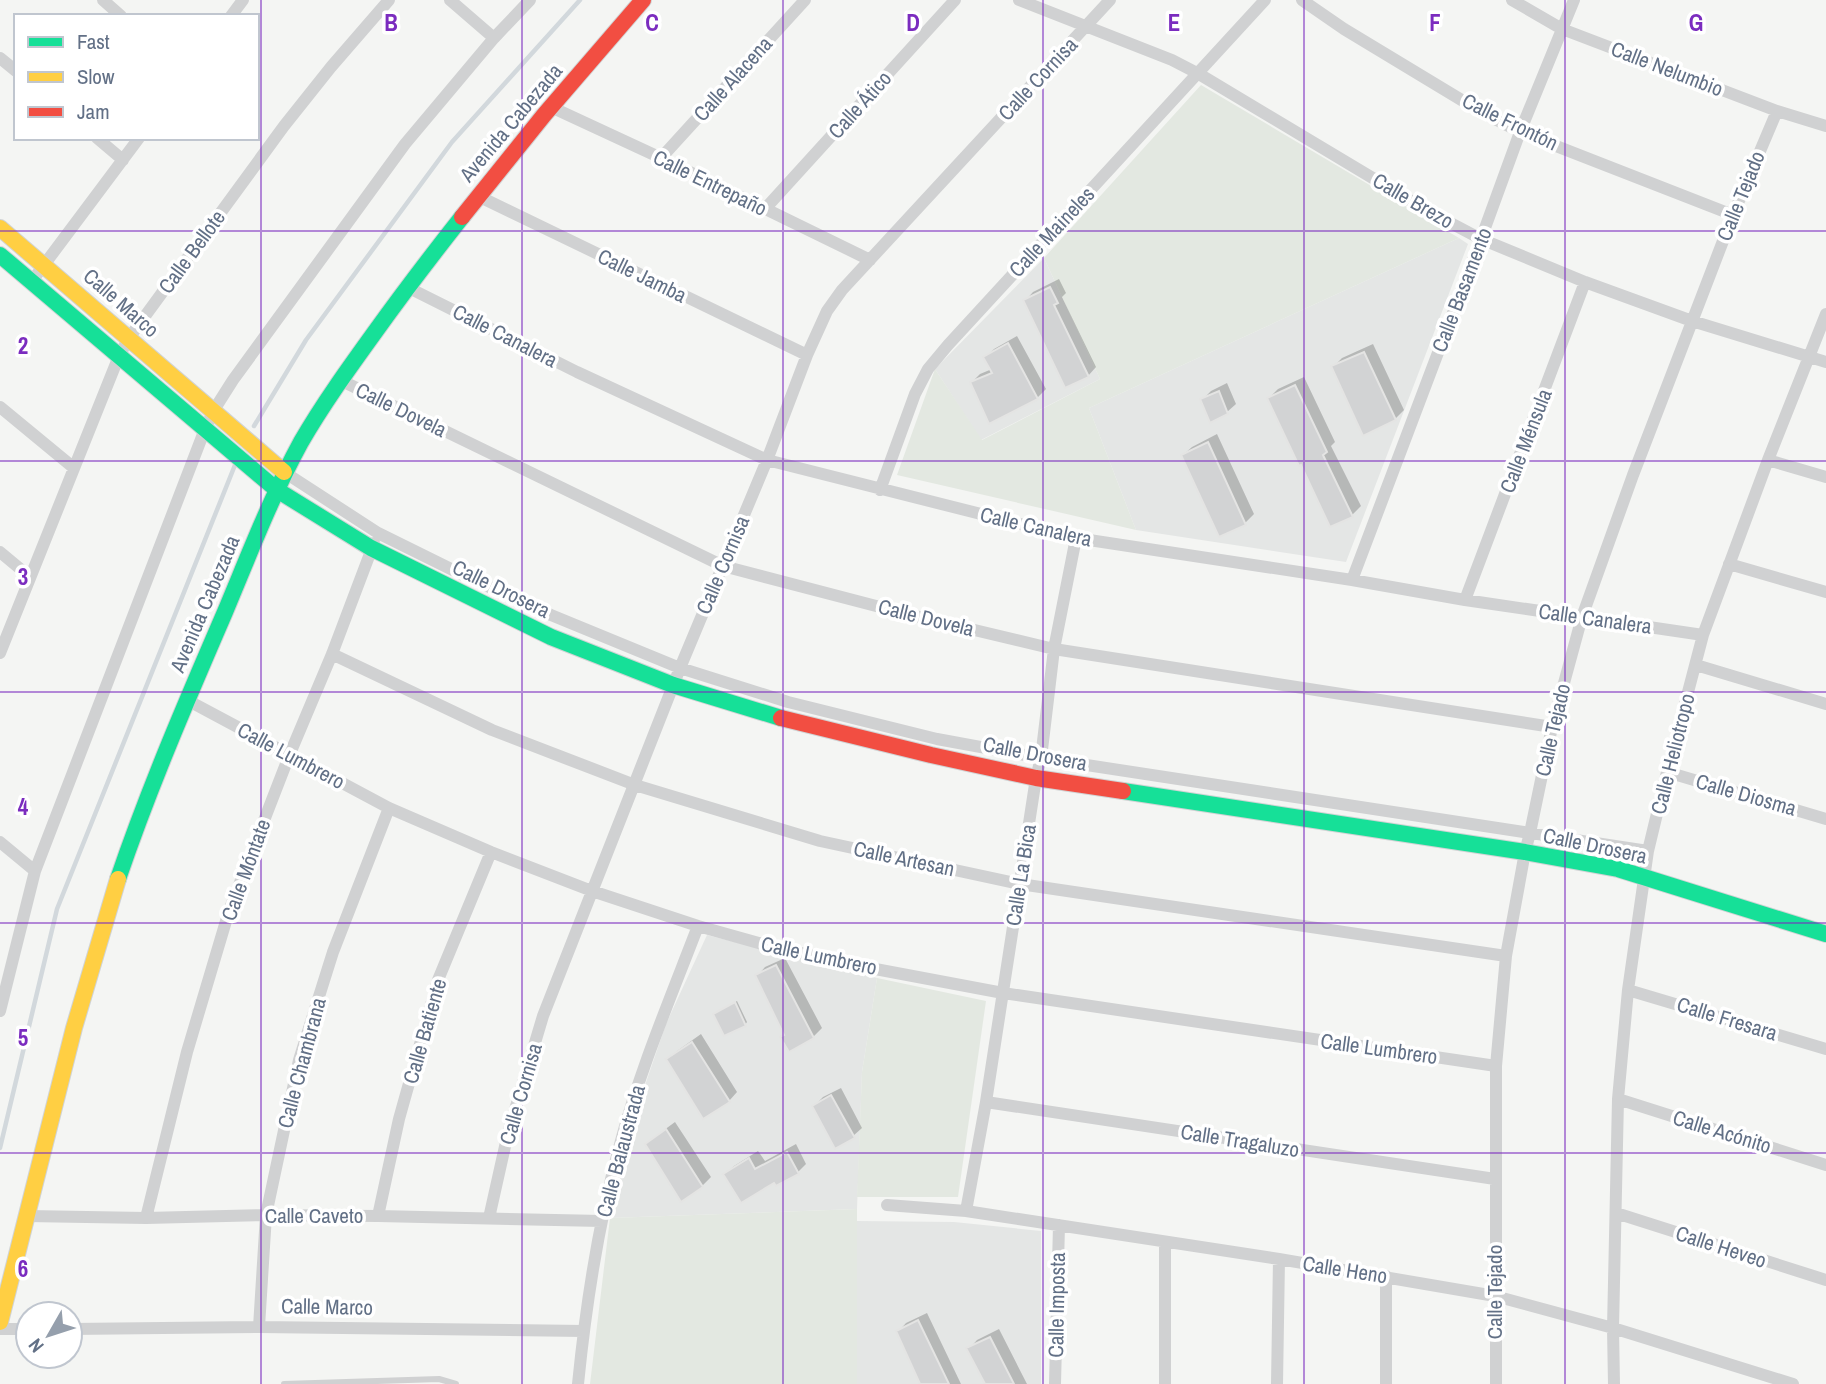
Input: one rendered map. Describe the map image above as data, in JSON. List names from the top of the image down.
{
  "streets": {
    "street": [
      "Calle Nelumbio",
      "Calle Alacena",
      "Calle Cornisa",
      "Calle Ático",
      "Calle Frontón",
      "Avenida Cabezada",
      "Calle Entrepaño",
      "Calle Tejado",
      "Calle Brezo",
      "Calle Maineles",
      "Calle Bellote",
      "Calle Jamba",
      "Calle Basamento",
      "Calle Marco",
      "Calle Canalera",
      "Calle Dovela",
      "Calle Ménsula",
      "Calle Drosera",
      "Calle Heliotropo",
      "Calle Lumbrero",
      "Calle Diosma",
      "Calle Artesan",
      "Calle Móntate",
      "Calle La Bica",
      "Calle Fresara",
      "Calle Batiente",
      "Calle Chambrana",
      "Calle Acónito",
      "Calle Tragaluzo",
      "Calle Balaustrada",
      "Calle Caveto",
      "Calle Heveo",
      "Calle Heno",
      "Calle Imposta"
    ]
  },
  "crossings": [
    ["Calle Nelumbio", "Calle Tejado"],
    ["Calle Nelumbio", "Calle Basamento"],
    ["Calle Alacena", "Calle Entrepaño"],
    ["Calle Cornisa", "Calle Entrepaño"],
    ["Calle Cornisa", "Calle Brezo"],
    ["Calle Cornisa", "Calle Jamba"],
    ["Calle Cornisa", "Calle Canalera"],
    ["Calle Cornisa", "Calle Dovela"],
    ["Calle Cornisa", "Calle Drosera"],
    ["Calle Cornisa", "Calle Lumbrero"],
    ["Calle Cornisa", "Calle Artesan"],
    ["Calle Cornisa", "Calle Caveto"],
    ["Calle Ático", "Calle Entrepaño"],
    ["Calle Frontón", "Calle Tejado"],
    ["Calle Frontón", "Calle Basamento"],
    ["Avenida Cabezada", "Calle Entrepaño"],
    ["Avenida Cabezada", "Calle Jamba"],
    ["Avenida Cabezada", "Calle Marco"],
    ["Avenida Cabezada", "Calle Canalera"],
    ["Avenida Cabezada", "Calle Dovela"],
    ["Avenida Cabezada", "Calle Drosera"],
    ["Avenida Cabezada", "Calle Lumbrero"],
    ["Avenida Cabezada", "Calle Caveto"],
    ["Calle Tejado", "Calle Brezo"],
    ["Calle Tejado", "Calle Canalera"],
    ["Calle Tejado", "Calle Dovela"],
    ["Calle Tejado", "Calle Drosera"],
    ["Calle Tejado", "Calle Lumbrero"],
    ["Calle Tejado", "Calle Artesan"],
    ["Calle Tejado", "Calle Tragaluzo"],
    ["Calle Tejado", "Calle Heno"],
    ["Calle Brezo", "Calle Maineles"],
    ["Calle Brezo", "Calle Basamento"],
    ["Calle Brezo", "Calle Ménsula"],
    ["Calle Brezo", "Calle Heliotropo"],
    ["Calle Maineles", "Calle Canalera"],
    ["Calle Bellote", "Calle Marco"],
    ["Calle Basamento", "Calle Canalera"],
    ["Calle Marco", "Calle Drosera"],
    ["Calle Marco", "Calle Chambrana"],
    ["Calle Marco", "Calle Balaustrada"],
    ["Calle Canalera", "Calle Ménsula"],
    ["Calle Canalera", "Calle Heliotropo"],
    ["Calle Canalera", "Calle La Bica"],
    ["Calle Dovela", "Calle La Bica"],
    ["Calle Drosera", "Calle Heliotropo"],
    ["Calle Drosera", "Calle Móntate"],
    ["Calle Drosera", "Calle La Bica"],
    ["Calle Heliotropo", "Calle Diosma"],
    ["Calle Heliotropo", "Calle Fresara"],
    ["Calle Heliotropo", "Calle Acónito"],
    ["Calle Heliotropo", "Calle Heveo"],
    ["Calle Heliotropo", "Calle Heno"],
    ["Calle Lumbrero", "Calle Móntate"],
    ["Calle Lumbrero", "Calle La Bica"],
    ["Calle Lumbrero", "Calle Batiente"],
    ["Calle Lumbrero", "Calle Chambrana"],
    ["Calle Lumbrero", "Calle Balaustrada"],
    ["Calle Artesan", "Calle Móntate"],
    ["Calle Artesan", "Calle La Bica"],
    ["Calle Móntate", "Calle Caveto"],
    ["Calle La Bica", "Calle Tragaluzo"],
    ["Calle La Bica", "Calle Heno"],
    ["Calle Batiente", "Calle Caveto"],
    ["Calle Chambrana", "Calle Caveto"],
    ["Calle Balaustrada", "Calle Caveto"],
    ["Calle Heno", "Calle Imposta"]
  ],
  "legend": ["Fast", "Slow", "Jam"],
  "north": "bottom left",
  "grid": {
    "columns": [
      "B",
      "C",
      "D",
      "E",
      "F",
      "G"
    ],
    "rows": [
      "2",
      "3",
      "4",
      "5",
      "6"
    ]
  }
}
